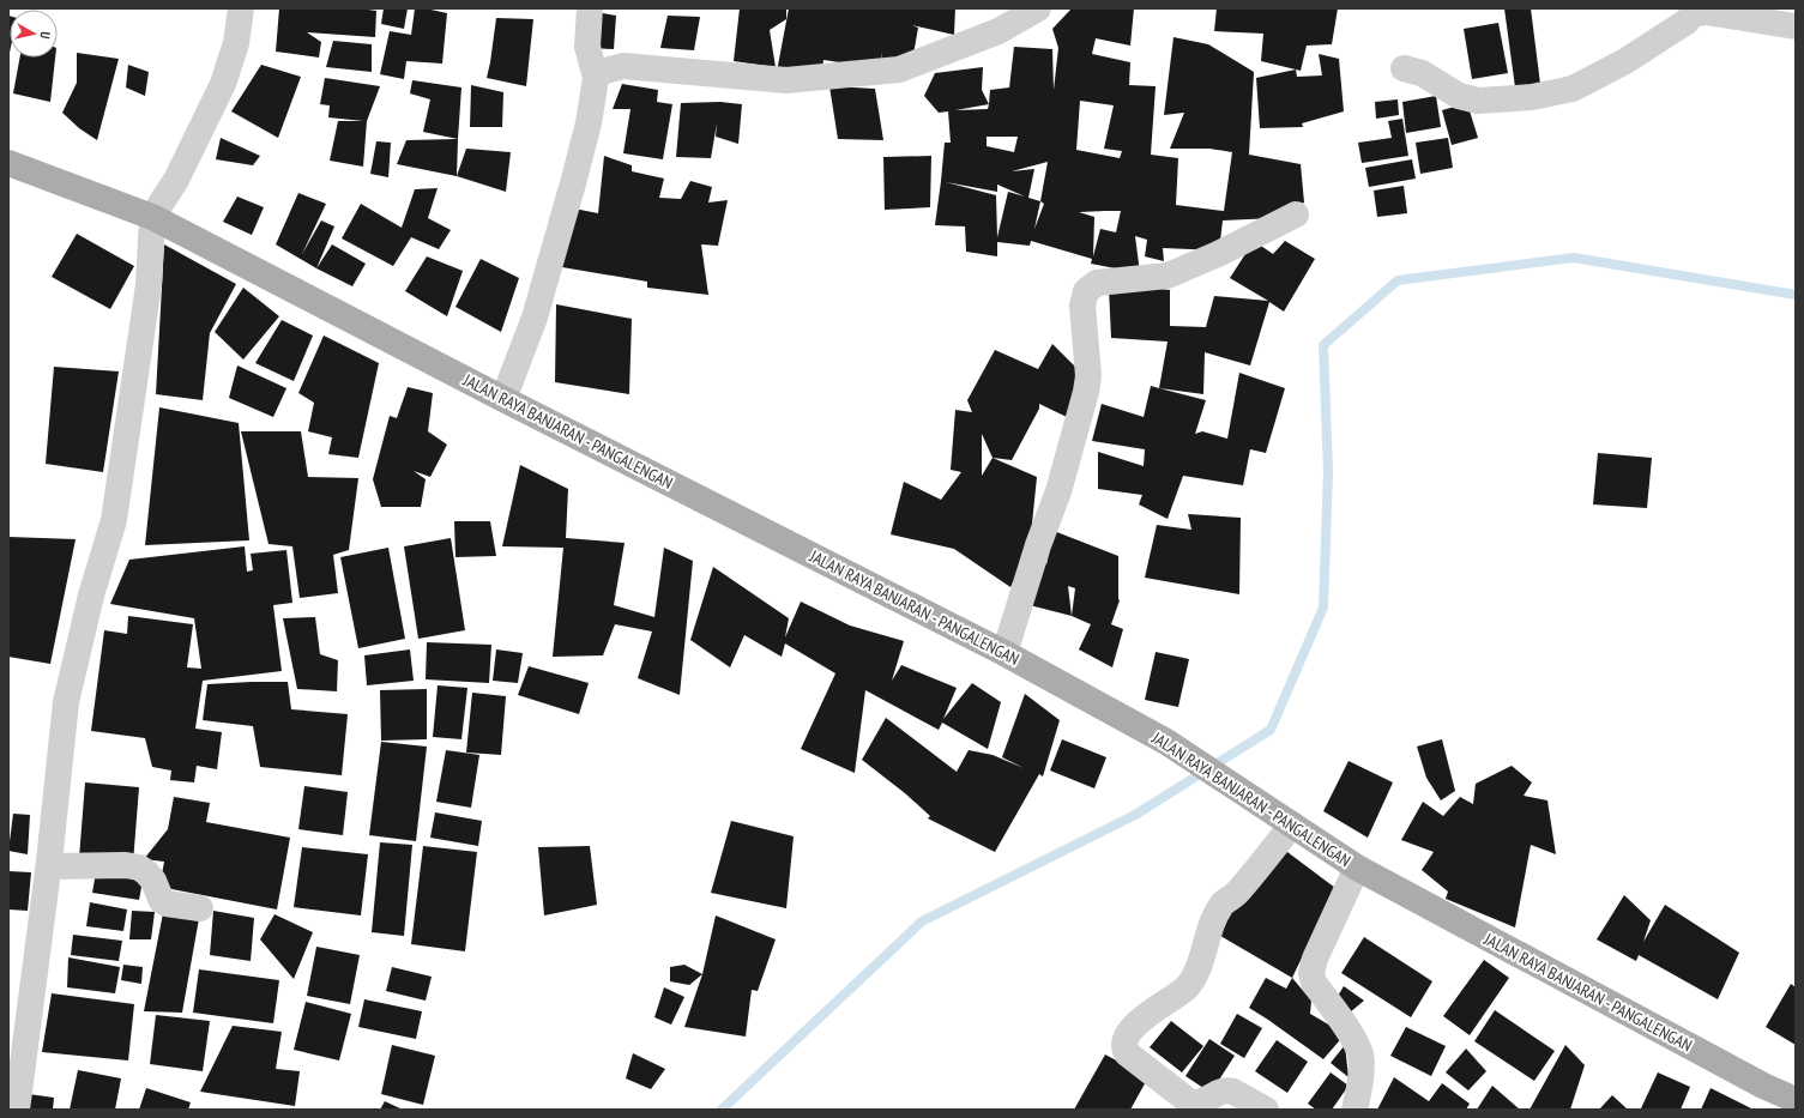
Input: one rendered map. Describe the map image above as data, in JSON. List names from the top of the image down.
{
  "streets": {
    "main road": ["JALAN RAYA BANJARAN - PANGALENGAN"]
  },
  "north": "right"
}
